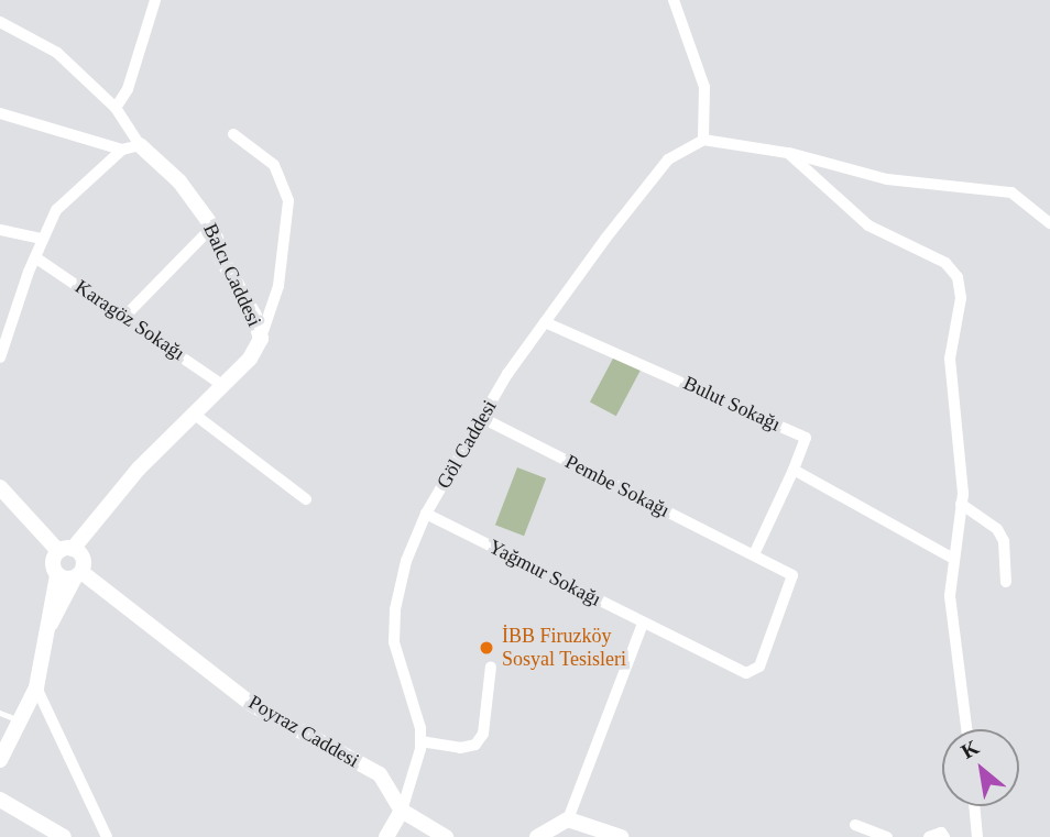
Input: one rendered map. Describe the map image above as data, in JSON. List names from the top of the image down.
{
  "streets": {
    "street": [
      "Balcı Caddesi",
      "Karagöz Sokağı",
      "Bulut Sokağı",
      "Göl Caddesi",
      "Pembe Sokağı",
      "Yağmur Sokağı",
      "Poyraz Caddesi"
    ]
  },
  "crossings": [
    ["Balcı Caddesi", "Karagöz Sokağı"],
    ["Bulut Sokağı", "Göl Caddesi"],
    ["Göl Caddesi", "Pembe Sokağı"],
    ["Göl Caddesi", "Yağmur Sokağı"],
    ["Pembe Sokağı", "Yağmur Sokağı"]
  ],
  "places": ["İBB Firuzköy Sosyal Tesisleri"],
  "north": "top left"
}
